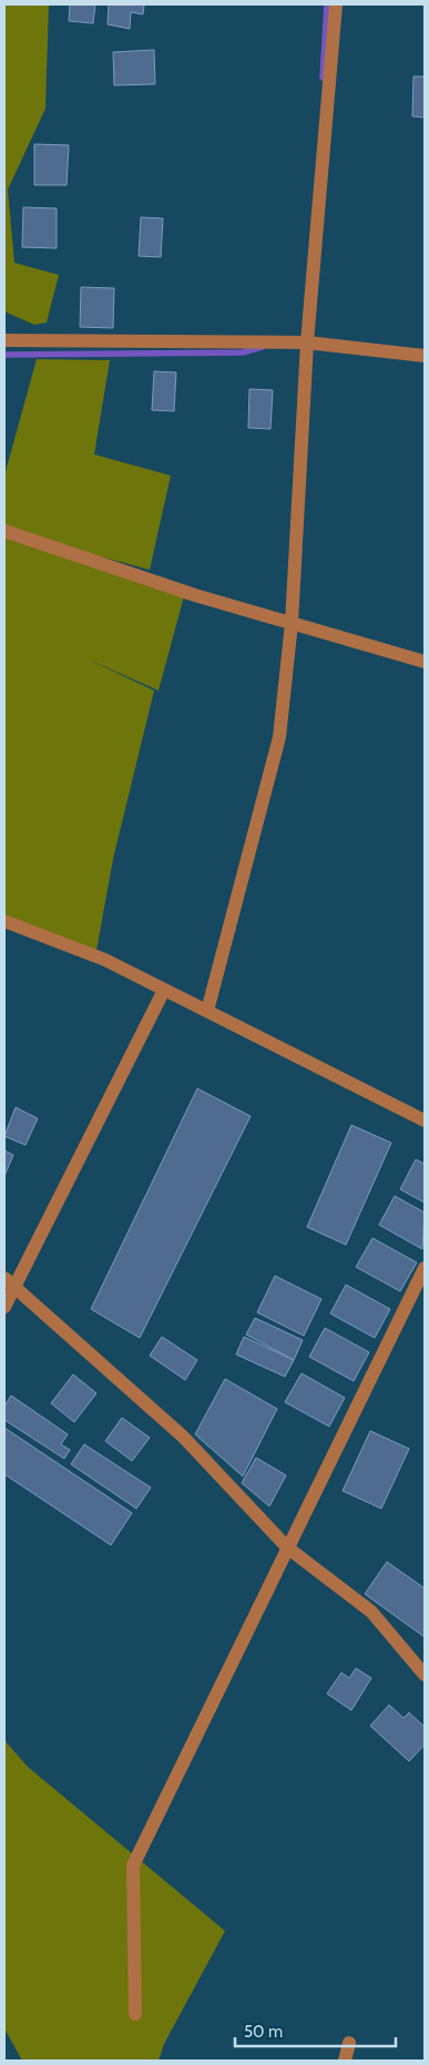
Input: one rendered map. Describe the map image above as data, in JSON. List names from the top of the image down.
{
  "scale_bar": "50 m"
}
